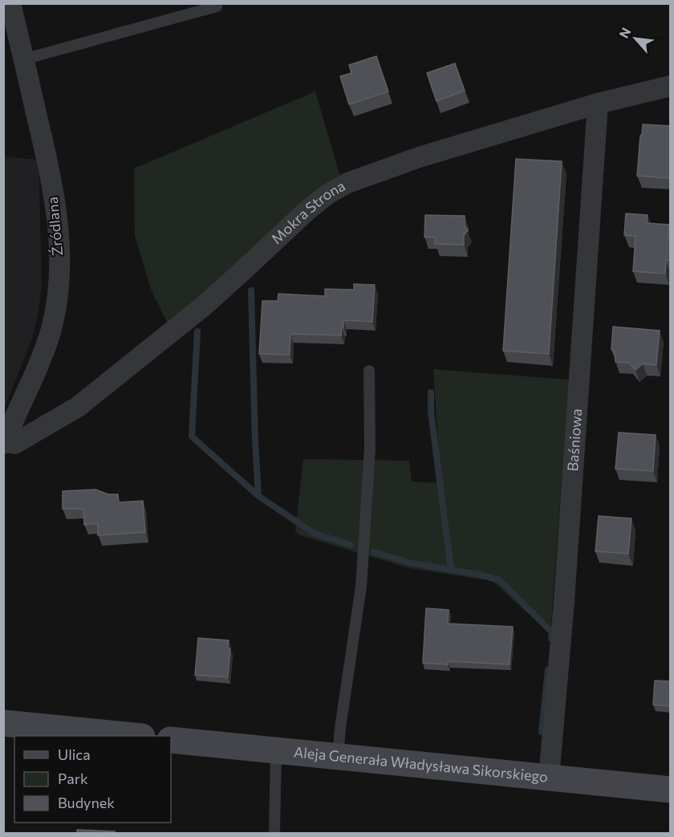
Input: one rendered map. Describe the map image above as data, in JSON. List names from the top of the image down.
{
  "streets": {
    "main road": ["Aleja Generała Władysława Sikorskiego"],
    "street": ["Mokra Strona", "Źródlana", "Baśniowa"]
  },
  "crossings": [
    ["Mokra Strona", "Źródlana"],
    ["Mokra Strona", "Baśniowa"],
    ["Baśniowa", "Aleja Generała Władysława Sikorskiego"]
  ],
  "legend": ["Ulica", "Park", "Budynek"],
  "north": "top left"
}
